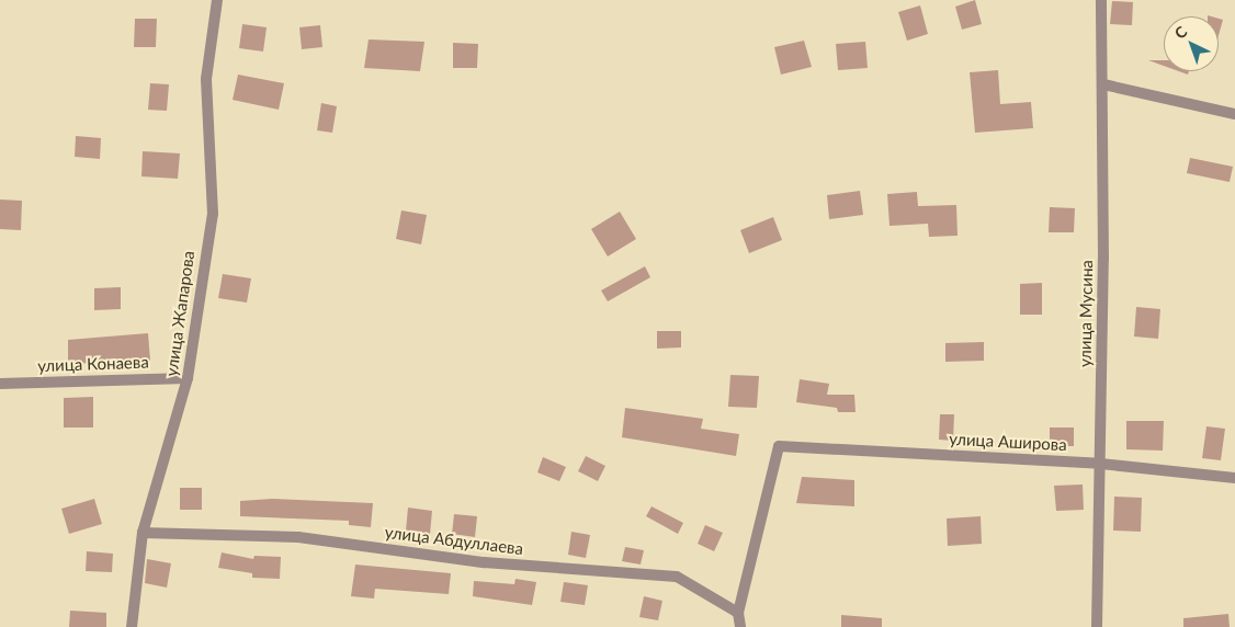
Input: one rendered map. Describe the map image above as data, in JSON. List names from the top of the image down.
{
  "streets": {
    "street": [
      "улица Жапарова",
      "улица Мусина",
      "улица Конаева",
      "улица Аширова",
      "улица Абдуллаева"
    ]
  },
  "crossings": [
    ["улица Жапарова", "улица Конаева"],
    ["улица Жапарова", "улица Абдуллаева"],
    ["улица Мусина", "улица Аширова"],
    ["улица Аширова", "улица Абдуллаева"]
  ],
  "north": "top left"
}
